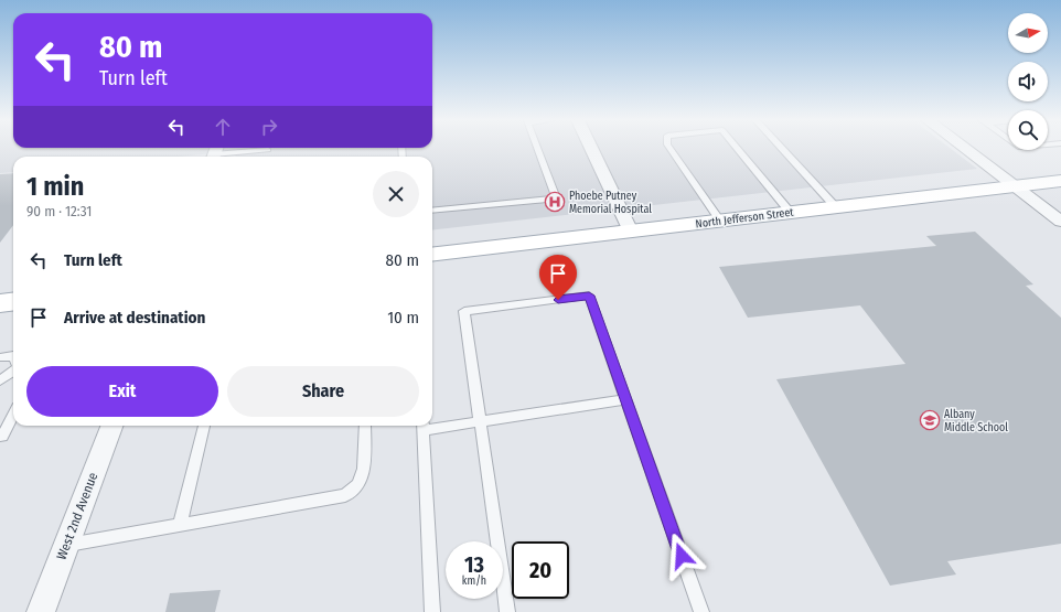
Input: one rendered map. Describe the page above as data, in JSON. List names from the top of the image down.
{
  "streets": {
    "main road": ["North Jefferson Street"],
    "street": ["West 2nd Avenue"]
  },
  "places": {
    "hospital": ["Phoebe Putney Memorial Hospital"],
    "school or university": ["Albany Middle School"]
  },
  "north": "right",
  "page": {
    "turn": ["80 m", "Turn left"],
    "heading": ["1 min", "90 m · 12:31"],
    "list": [
      {
        "name": "Turn left",
        "value": "80 m"
      },
      {
        "name": "Arrive at destination",
        "value": "10 m"
      }
    ],
    "buttons": ["Exit", "Share"],
    "speed": "13 km/h",
    "limit": "20"
  }
}
